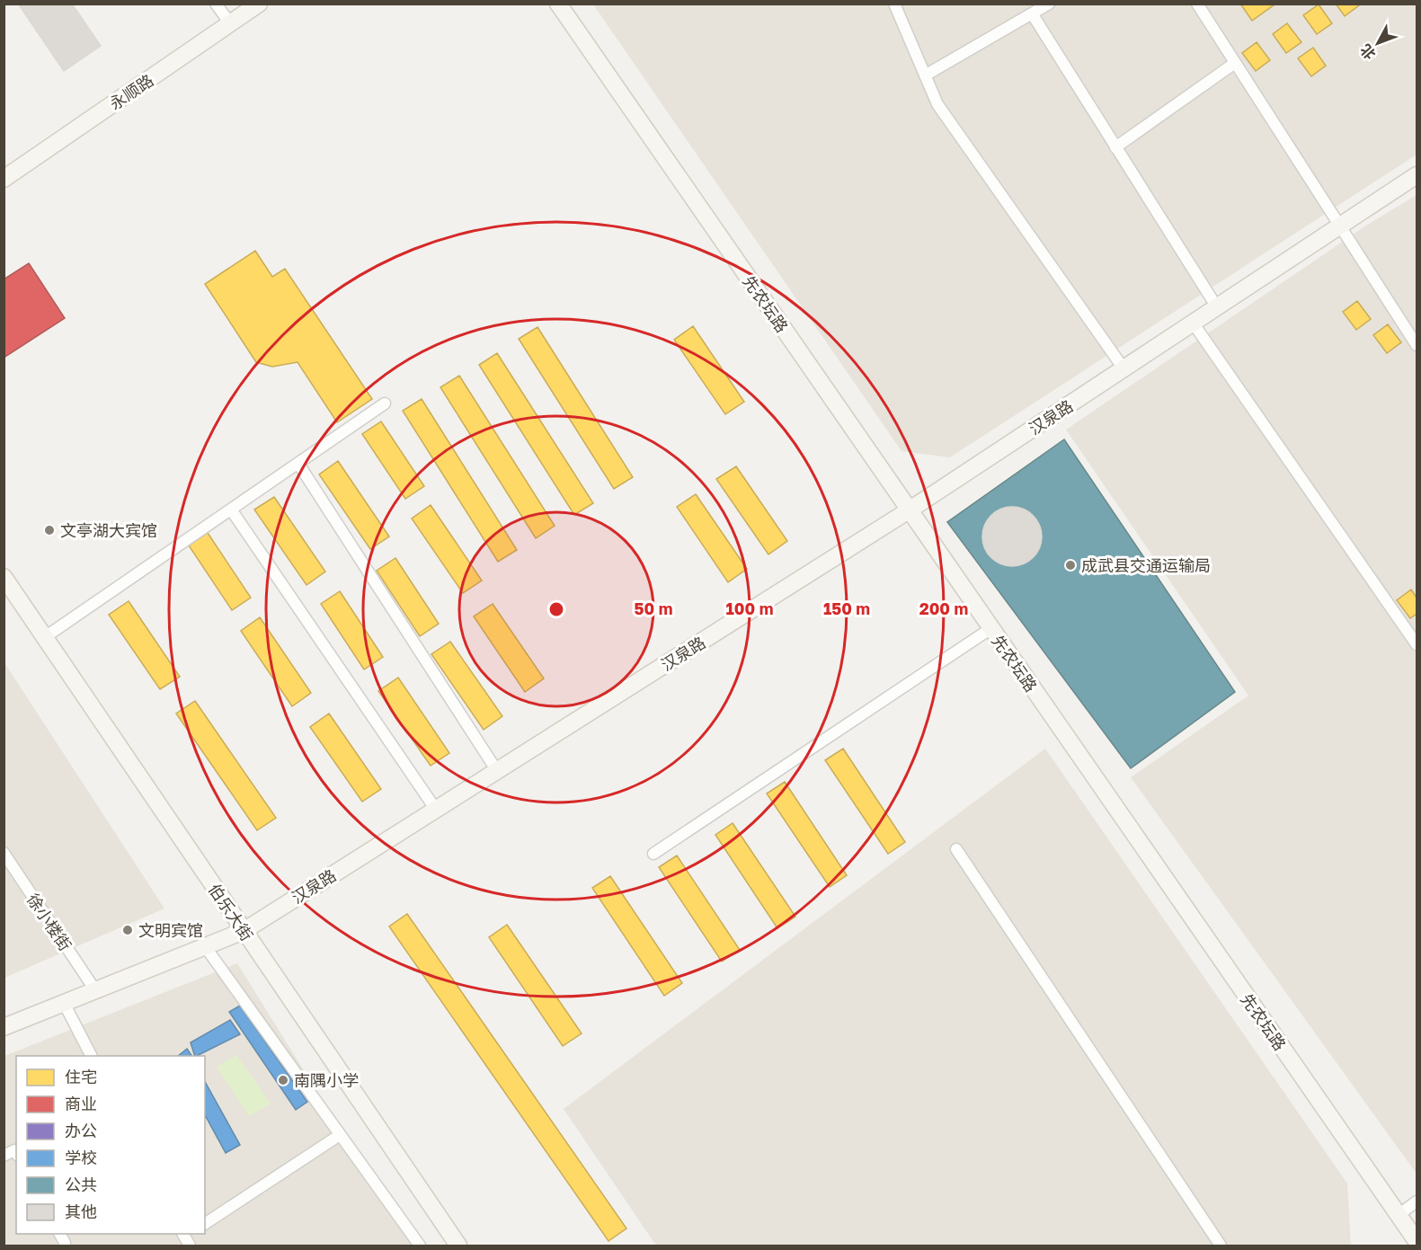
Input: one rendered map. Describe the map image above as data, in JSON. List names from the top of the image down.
{
  "streets": {
    "street": [
      "永顺路",
      "先农坛路",
      "汉泉路",
      "伯乐大街",
      "徐小楼街"
    ]
  },
  "crossings": [
    ["先农坛路", "汉泉路"],
    ["汉泉路", "伯乐大街"],
    ["汉泉路", "徐小楼街"]
  ],
  "places": [
    "文亭湖大宾馆",
    "成武县交通运输局",
    "文明宾馆",
    "南隅小学"
  ],
  "legend": [
    "住宅",
    "商业",
    "办公",
    "学校",
    "公共",
    "其他"
  ],
  "north": "bottom left",
  "rings": [
    "50 m",
    "100 m",
    "150 m",
    "200 m"
  ]
}
